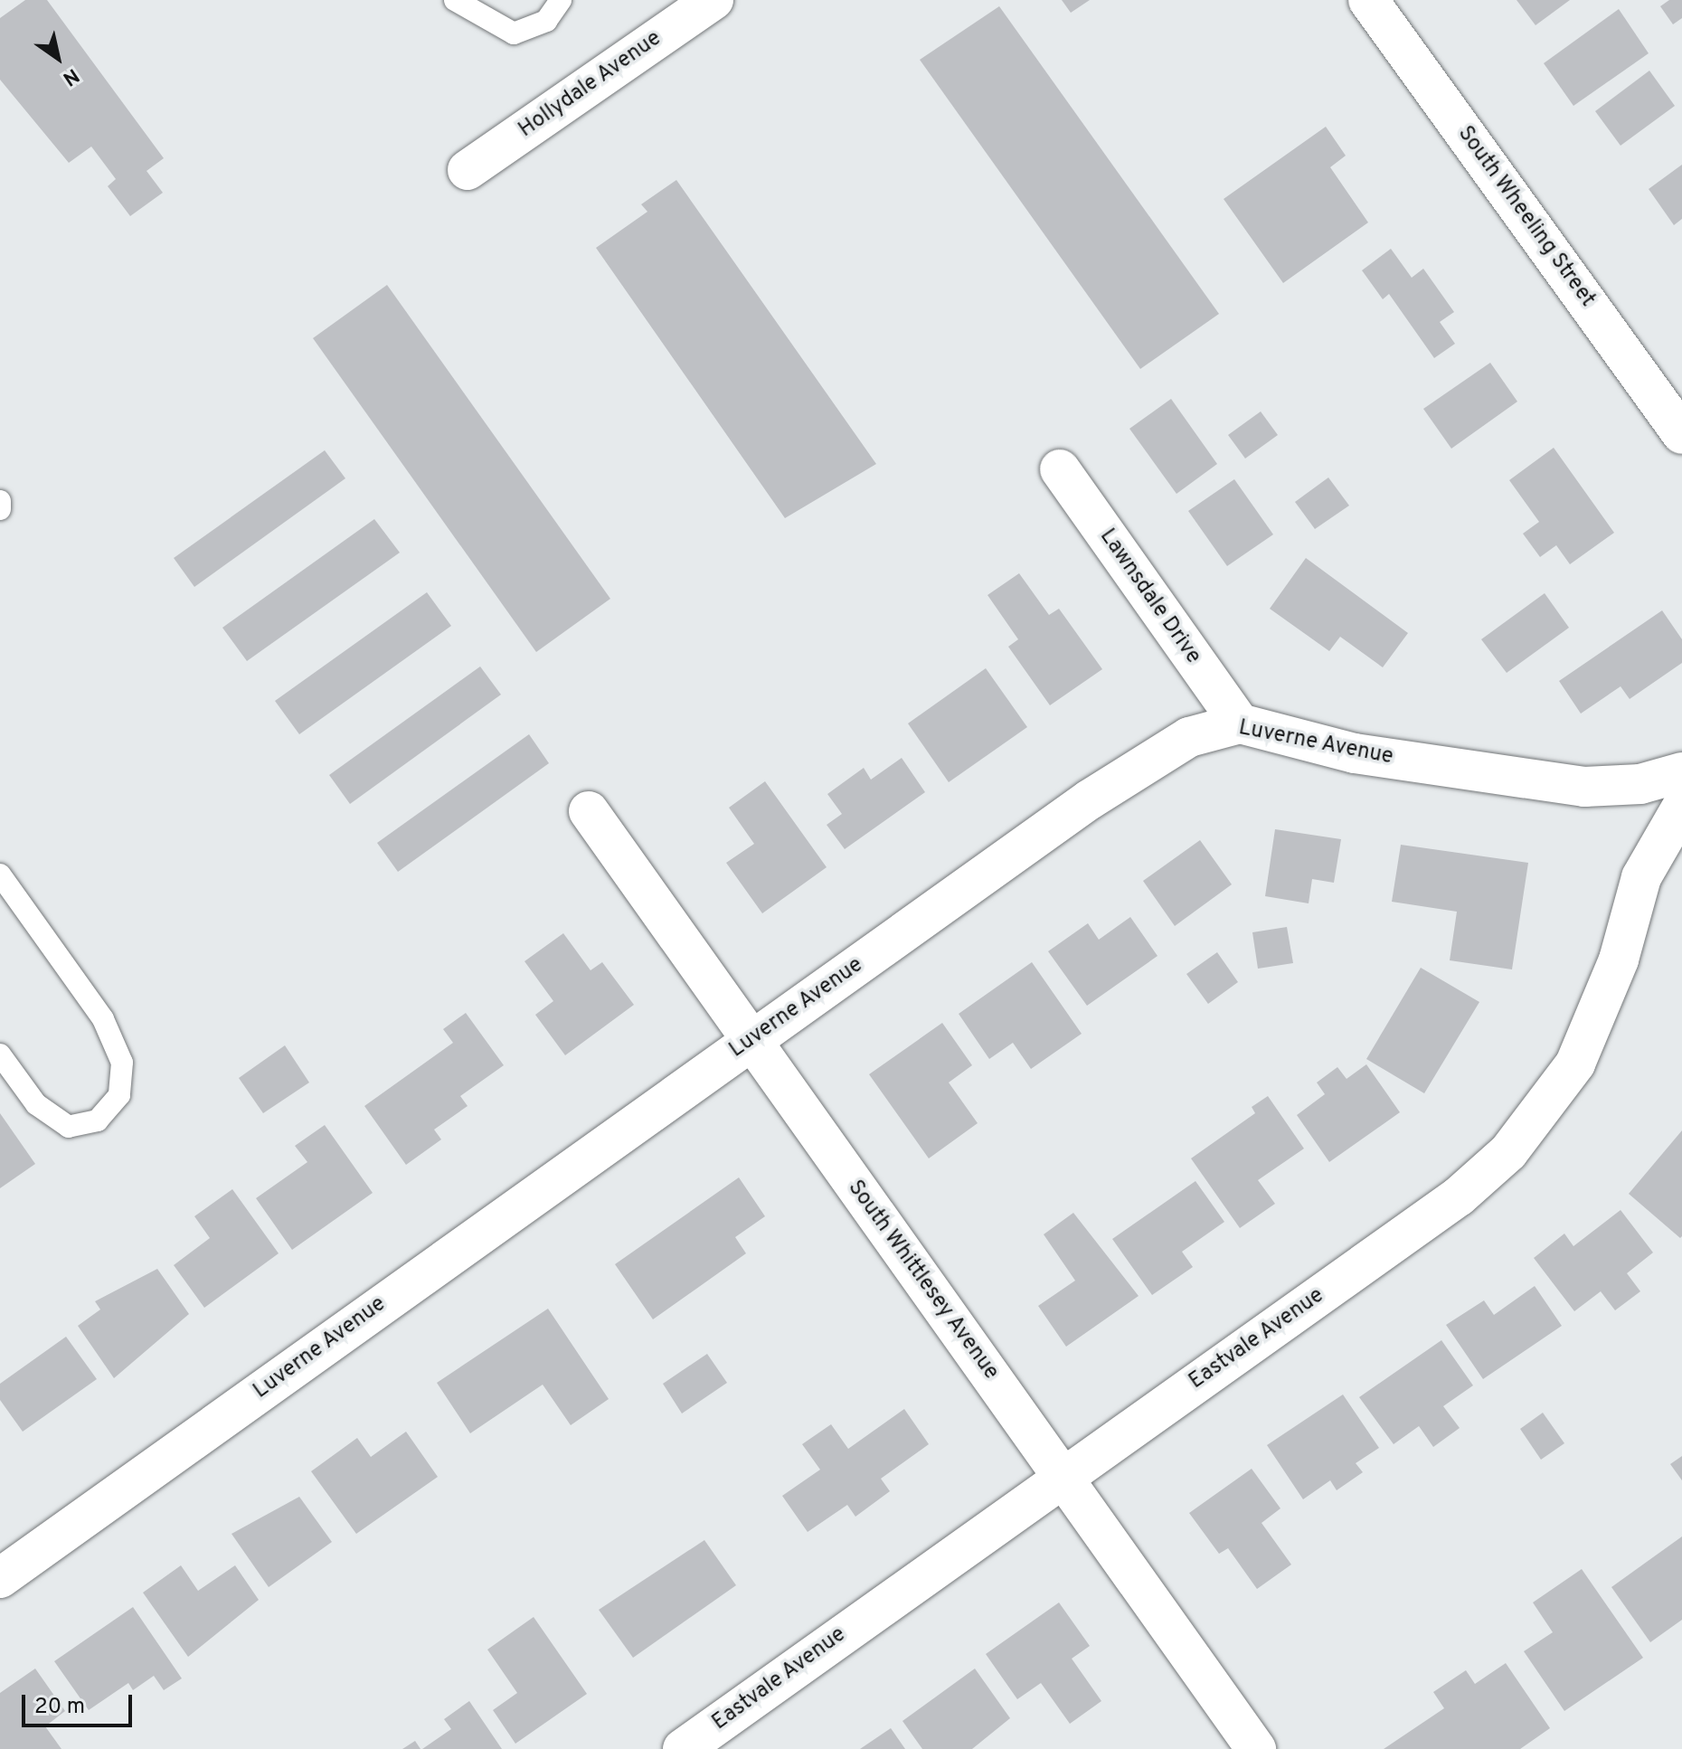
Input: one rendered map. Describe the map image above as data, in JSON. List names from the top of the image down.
{
  "streets": {
    "street": [
      "Hollydale Avenue",
      "South Wheeling Street",
      "Lawnsdale Drive",
      "Luverne Avenue",
      "South Whittlesey Avenue",
      "Eastvale Avenue"
    ]
  },
  "crossings": [
    ["Lawnsdale Drive", "Luverne Avenue"],
    ["Luverne Avenue", "South Whittlesey Avenue"],
    ["South Whittlesey Avenue", "Eastvale Avenue"]
  ],
  "scale_bar": "20 m",
  "north": "bottom right"
}
